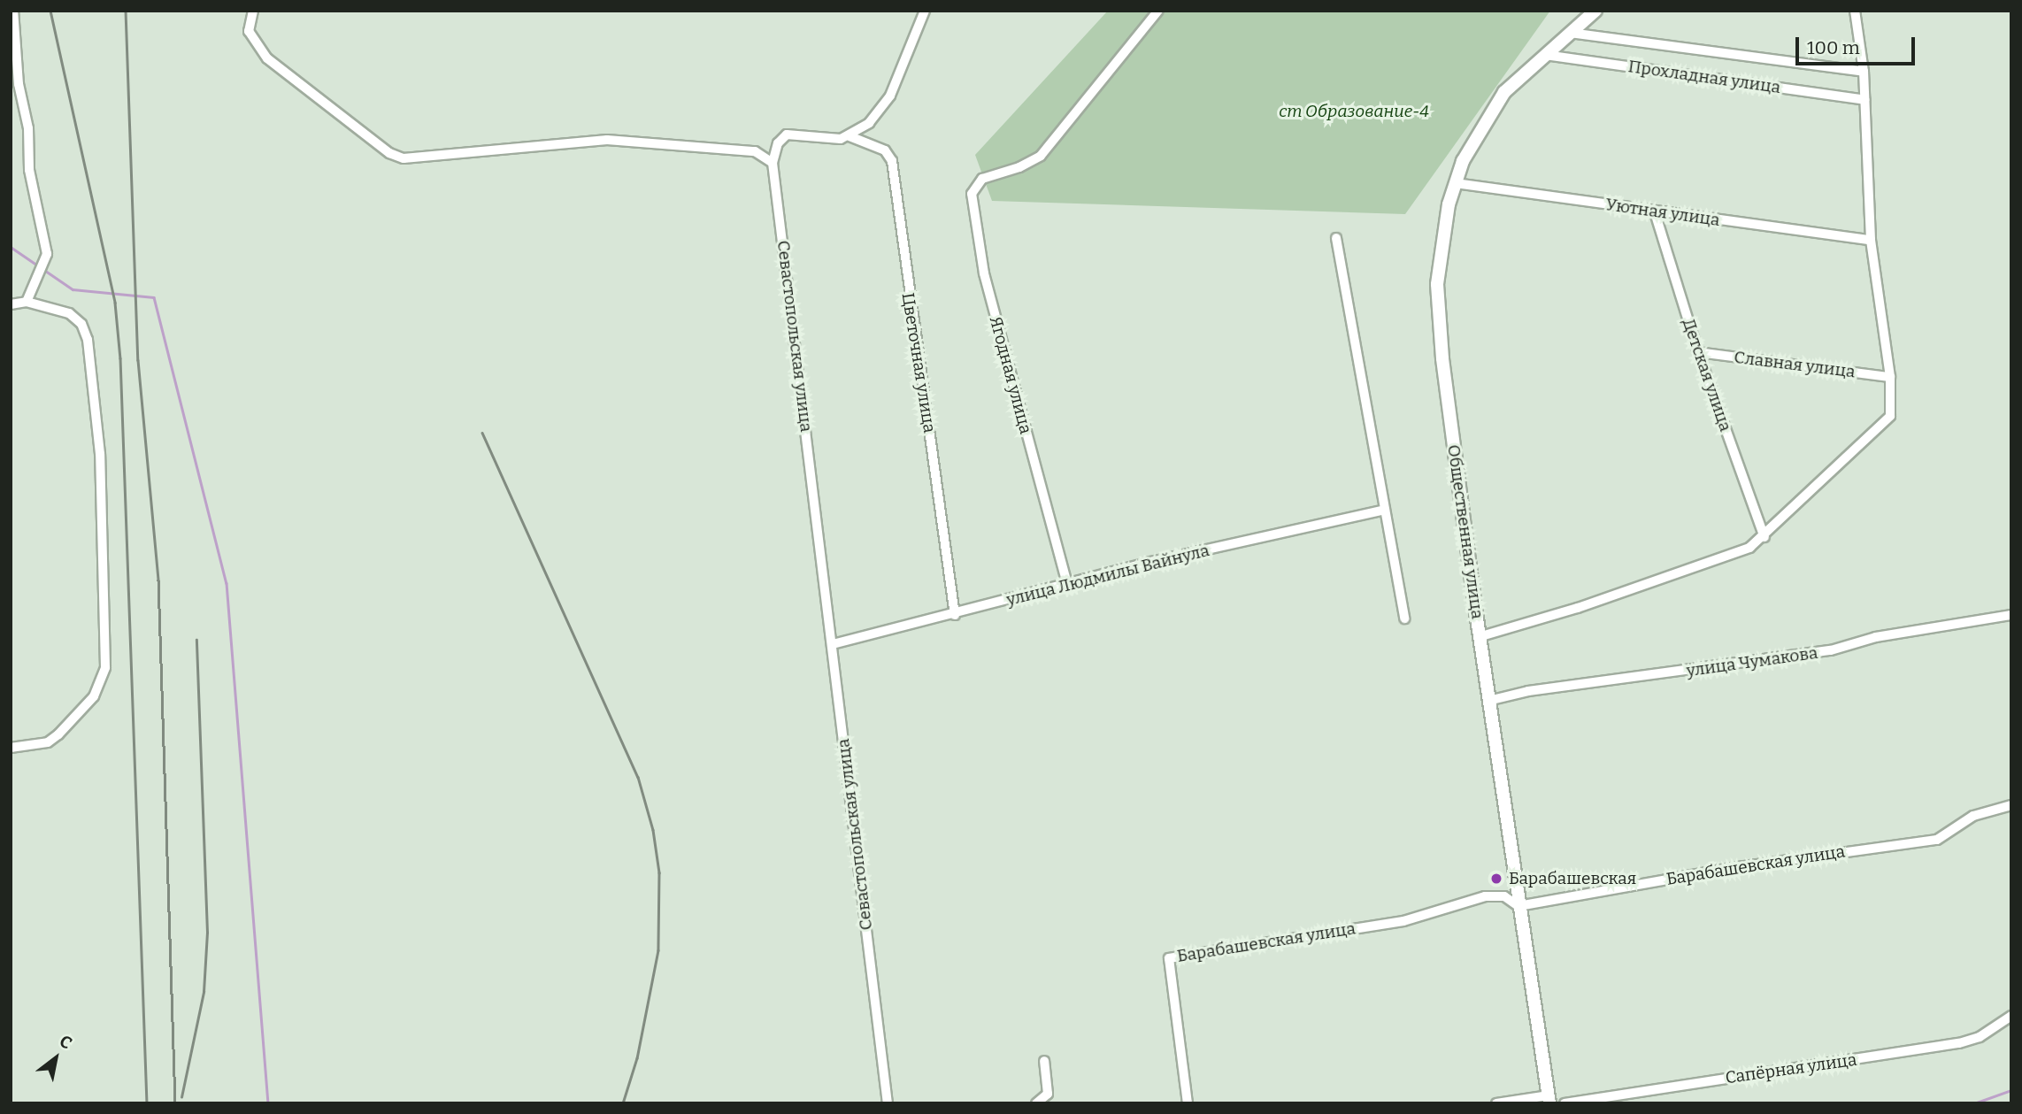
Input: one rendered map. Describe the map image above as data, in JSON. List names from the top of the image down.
{
  "streets": {
    "main road": ["Общественная улица"],
    "street": [
      "Прохладная улица",
      "Уютная улица",
      "Севастопольская улица",
      "Цветочная улица",
      "Славная улица",
      "Ягодная улица",
      "Детская улица",
      "улица Людмилы Вайнула",
      "улица Чумакова",
      "Барабашевская улица",
      "Сапёрная улица"
    ]
  },
  "crossings": [
    ["Прохладная улица", "Общественная улица"],
    ["Уютная улица", "Детская улица"],
    ["Уютная улица", "Общественная улица"],
    ["Севастопольская улица", "улица Людмилы Вайнула"],
    ["Цветочная улица", "улица Людмилы Вайнула"],
    ["Славная улица", "Детская улица"],
    ["Ягодная улица", "улица Людмилы Вайнула"],
    ["Общественная улица", "улица Чумакова"],
    ["Общественная улица", "Барабашевская улица"]
  ],
  "parks": ["ст Образование-4"],
  "places": ["Барабашевская"],
  "scale_bar": "100 m",
  "north": "top right"
}
